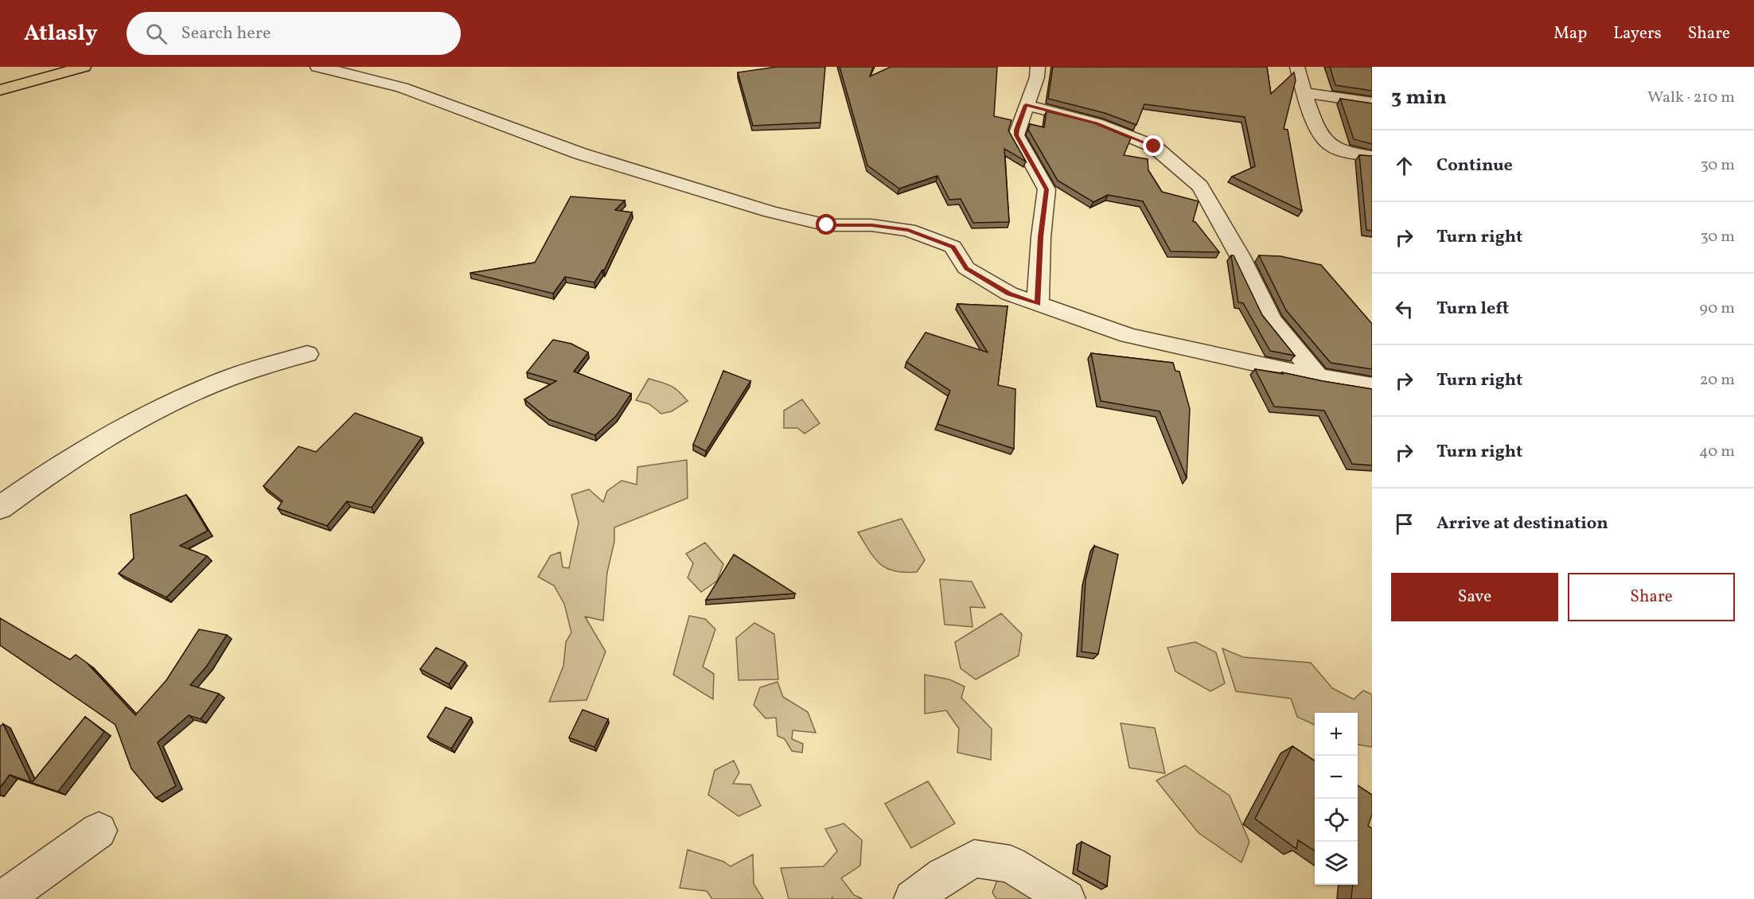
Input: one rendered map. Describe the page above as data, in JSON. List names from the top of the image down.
{
  "page": {
    "header": "Atlasly",
    "search": "Search here",
    "nav": ["Map", "Layers", "Share"],
    "heading": ["3 min", "Walk · 210 m"],
    "list": [
      ["Continue", "30 m"],
      ["Turn right", "30 m"],
      ["Turn left", "90 m"],
      ["Turn right", "20 m"],
      ["Turn right", "40 m"],
      "Arrive at destination"
    ],
    "buttons": ["Save", "Share"],
    "map_buttons": ["+", "−"]
  }
}
